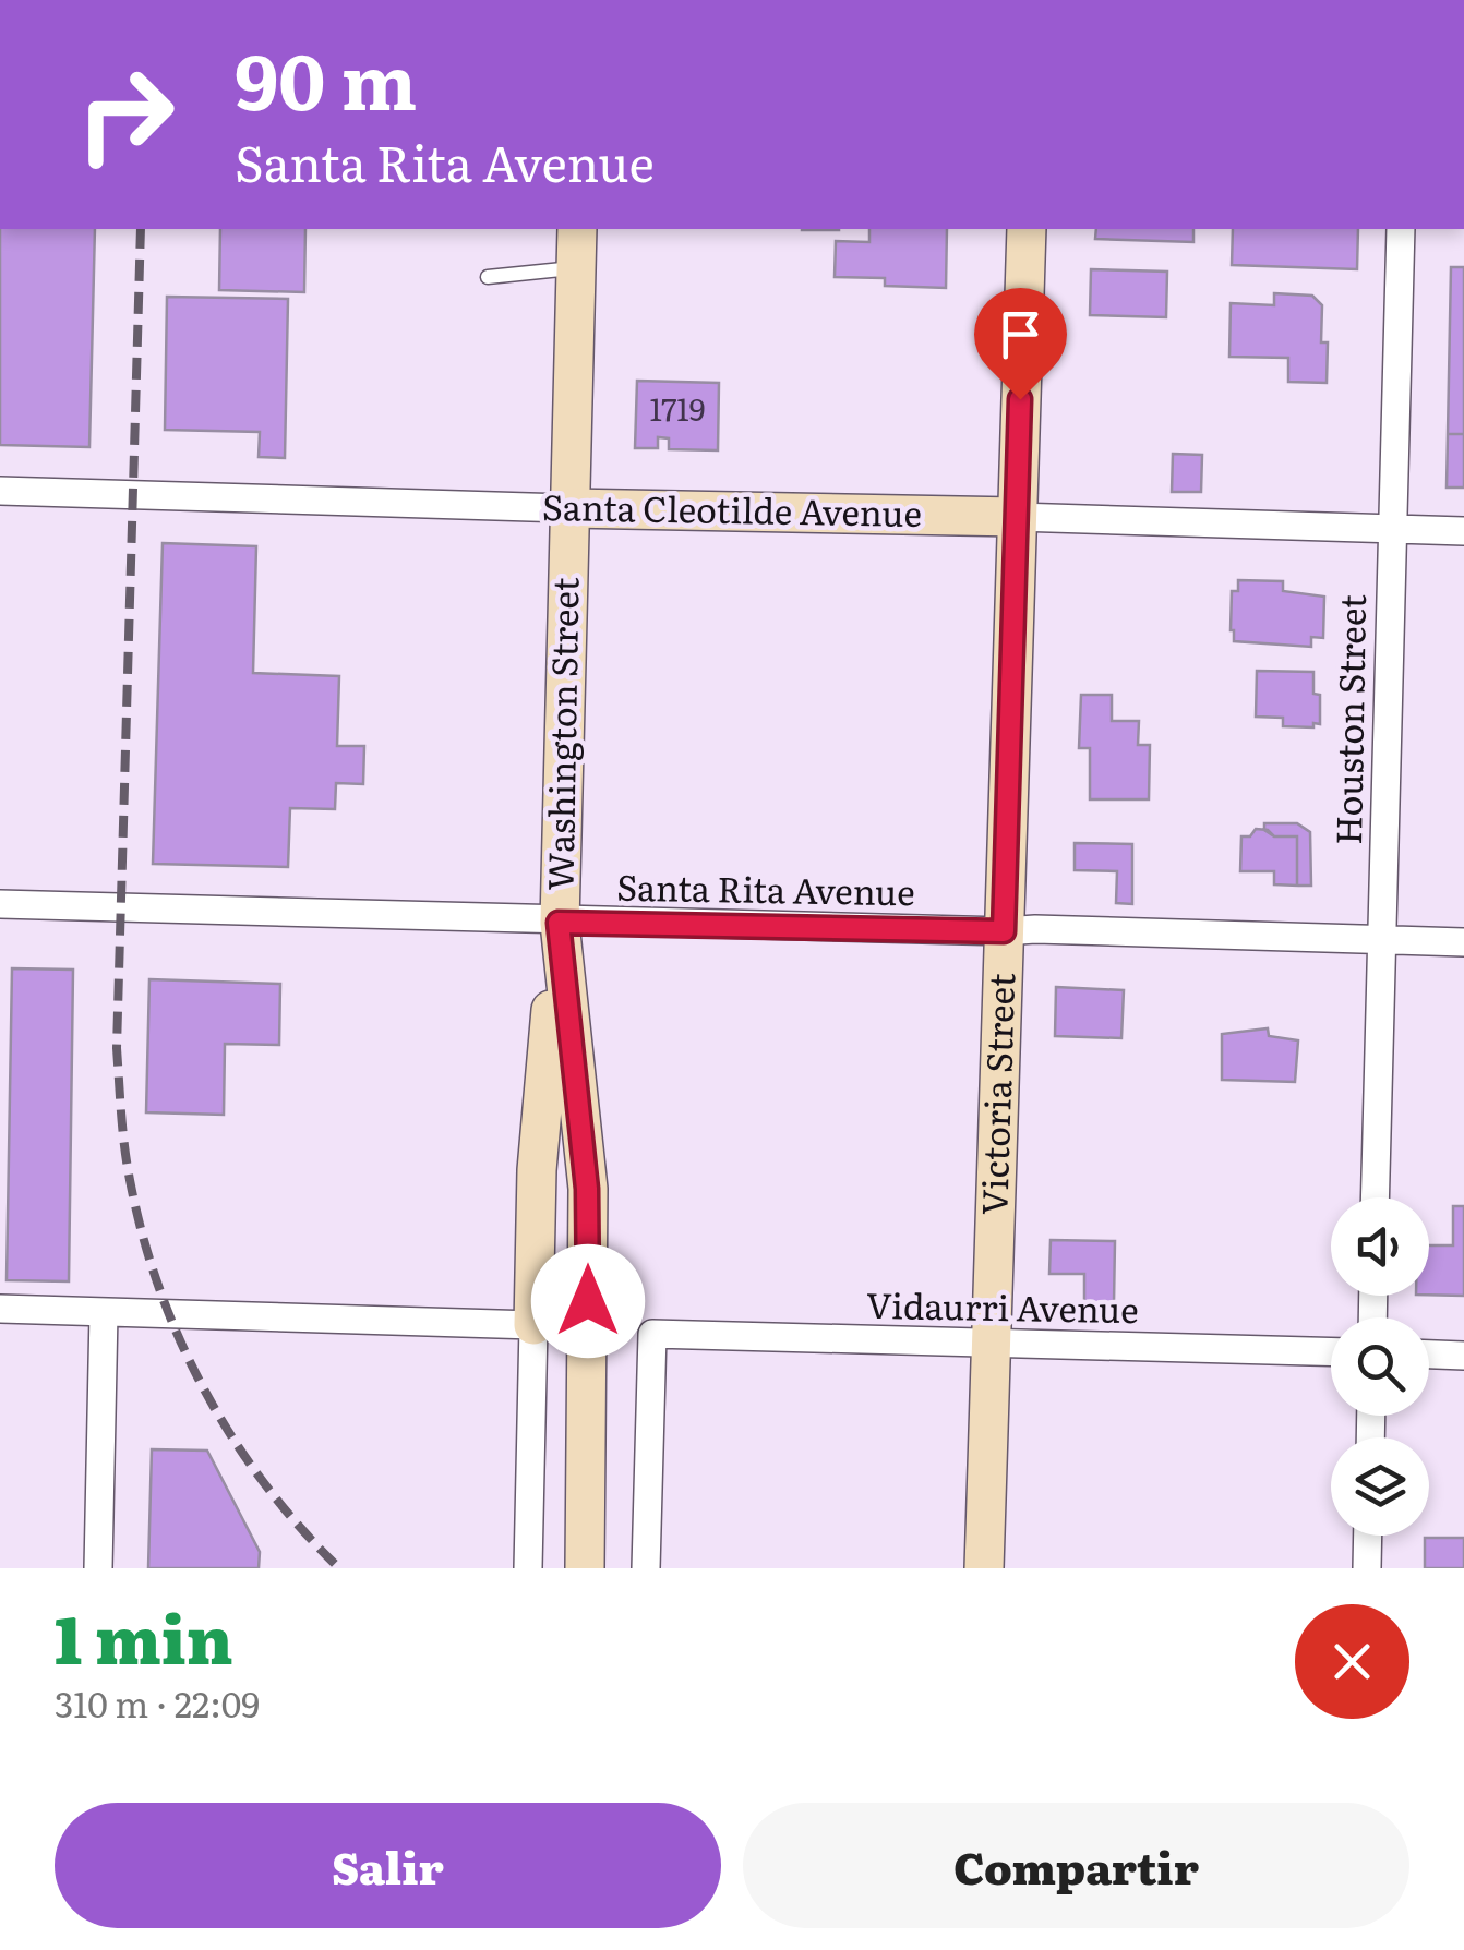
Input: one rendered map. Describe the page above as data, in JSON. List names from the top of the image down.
{
  "streets": {
    "main road": ["Santa Cleotilde Avenue", "Washington Street", "Victoria Street"],
    "street": ["Houston Street", "Santa Rita Avenue", "Vidaurri Avenue"]
  },
  "crossings": [
    ["Santa Cleotilde Avenue", "Houston Street"],
    ["Santa Cleotilde Avenue", "Washington Street"],
    ["Santa Cleotilde Avenue", "Victoria Street"],
    ["Houston Street", "Santa Rita Avenue"],
    ["Washington Street", "Santa Rita Avenue"],
    ["Santa Rita Avenue", "Victoria Street"],
    ["Victoria Street", "Vidaurri Avenue"]
  ],
  "house_numbers": ["1719"],
  "page": {
    "turn": ["90 m", "Santa Rita Avenue"],
    "heading": ["1 min", "310 m · 22:09"],
    "buttons": ["Salir", "Compartir"]
  }
}
